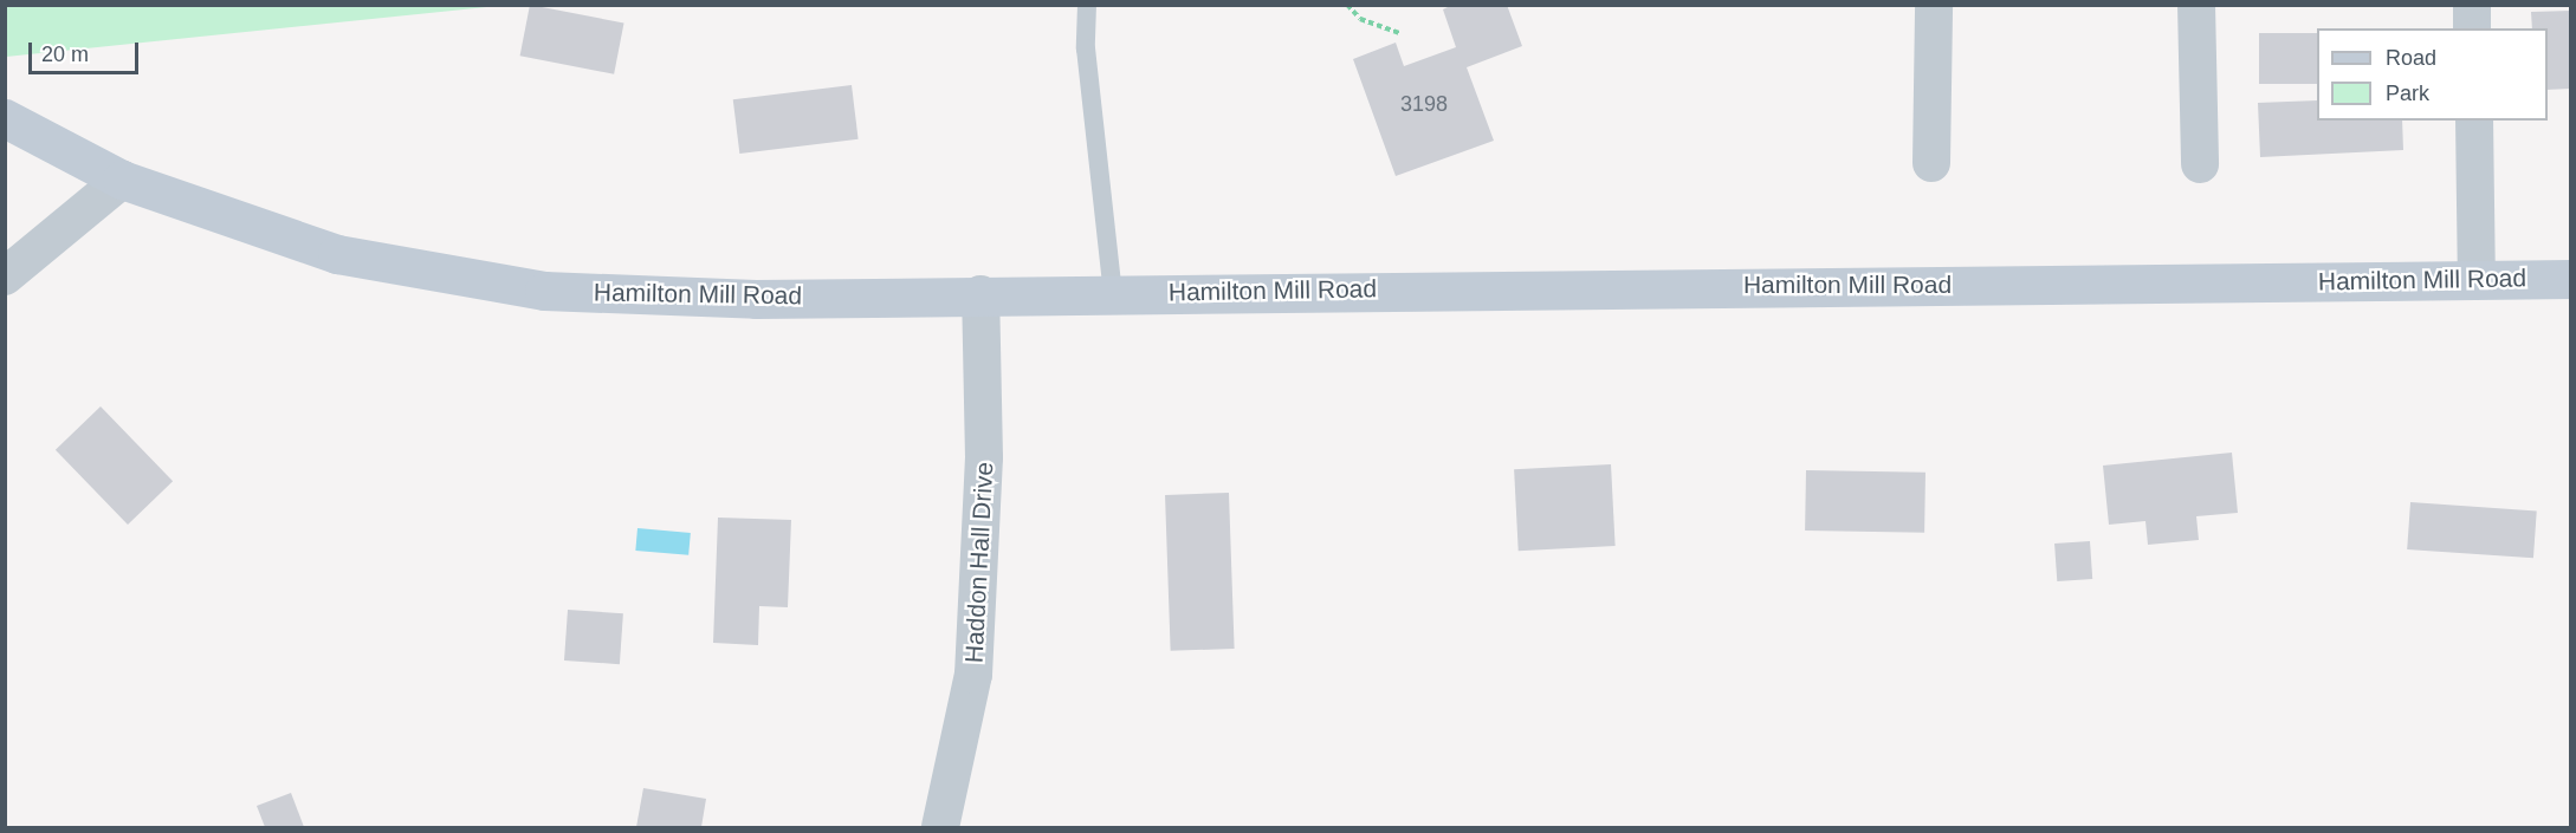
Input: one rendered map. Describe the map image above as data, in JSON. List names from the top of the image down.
{
  "streets": {
    "main road": ["Hamilton Mill Road"],
    "street": ["Haddon Hall Drive"]
  },
  "crossings": [
    ["Hamilton Mill Road", "Haddon Hall Drive"]
  ],
  "house_numbers": ["3198"],
  "legend": ["Road", "Park"],
  "scale_bar": "20 m"
}
